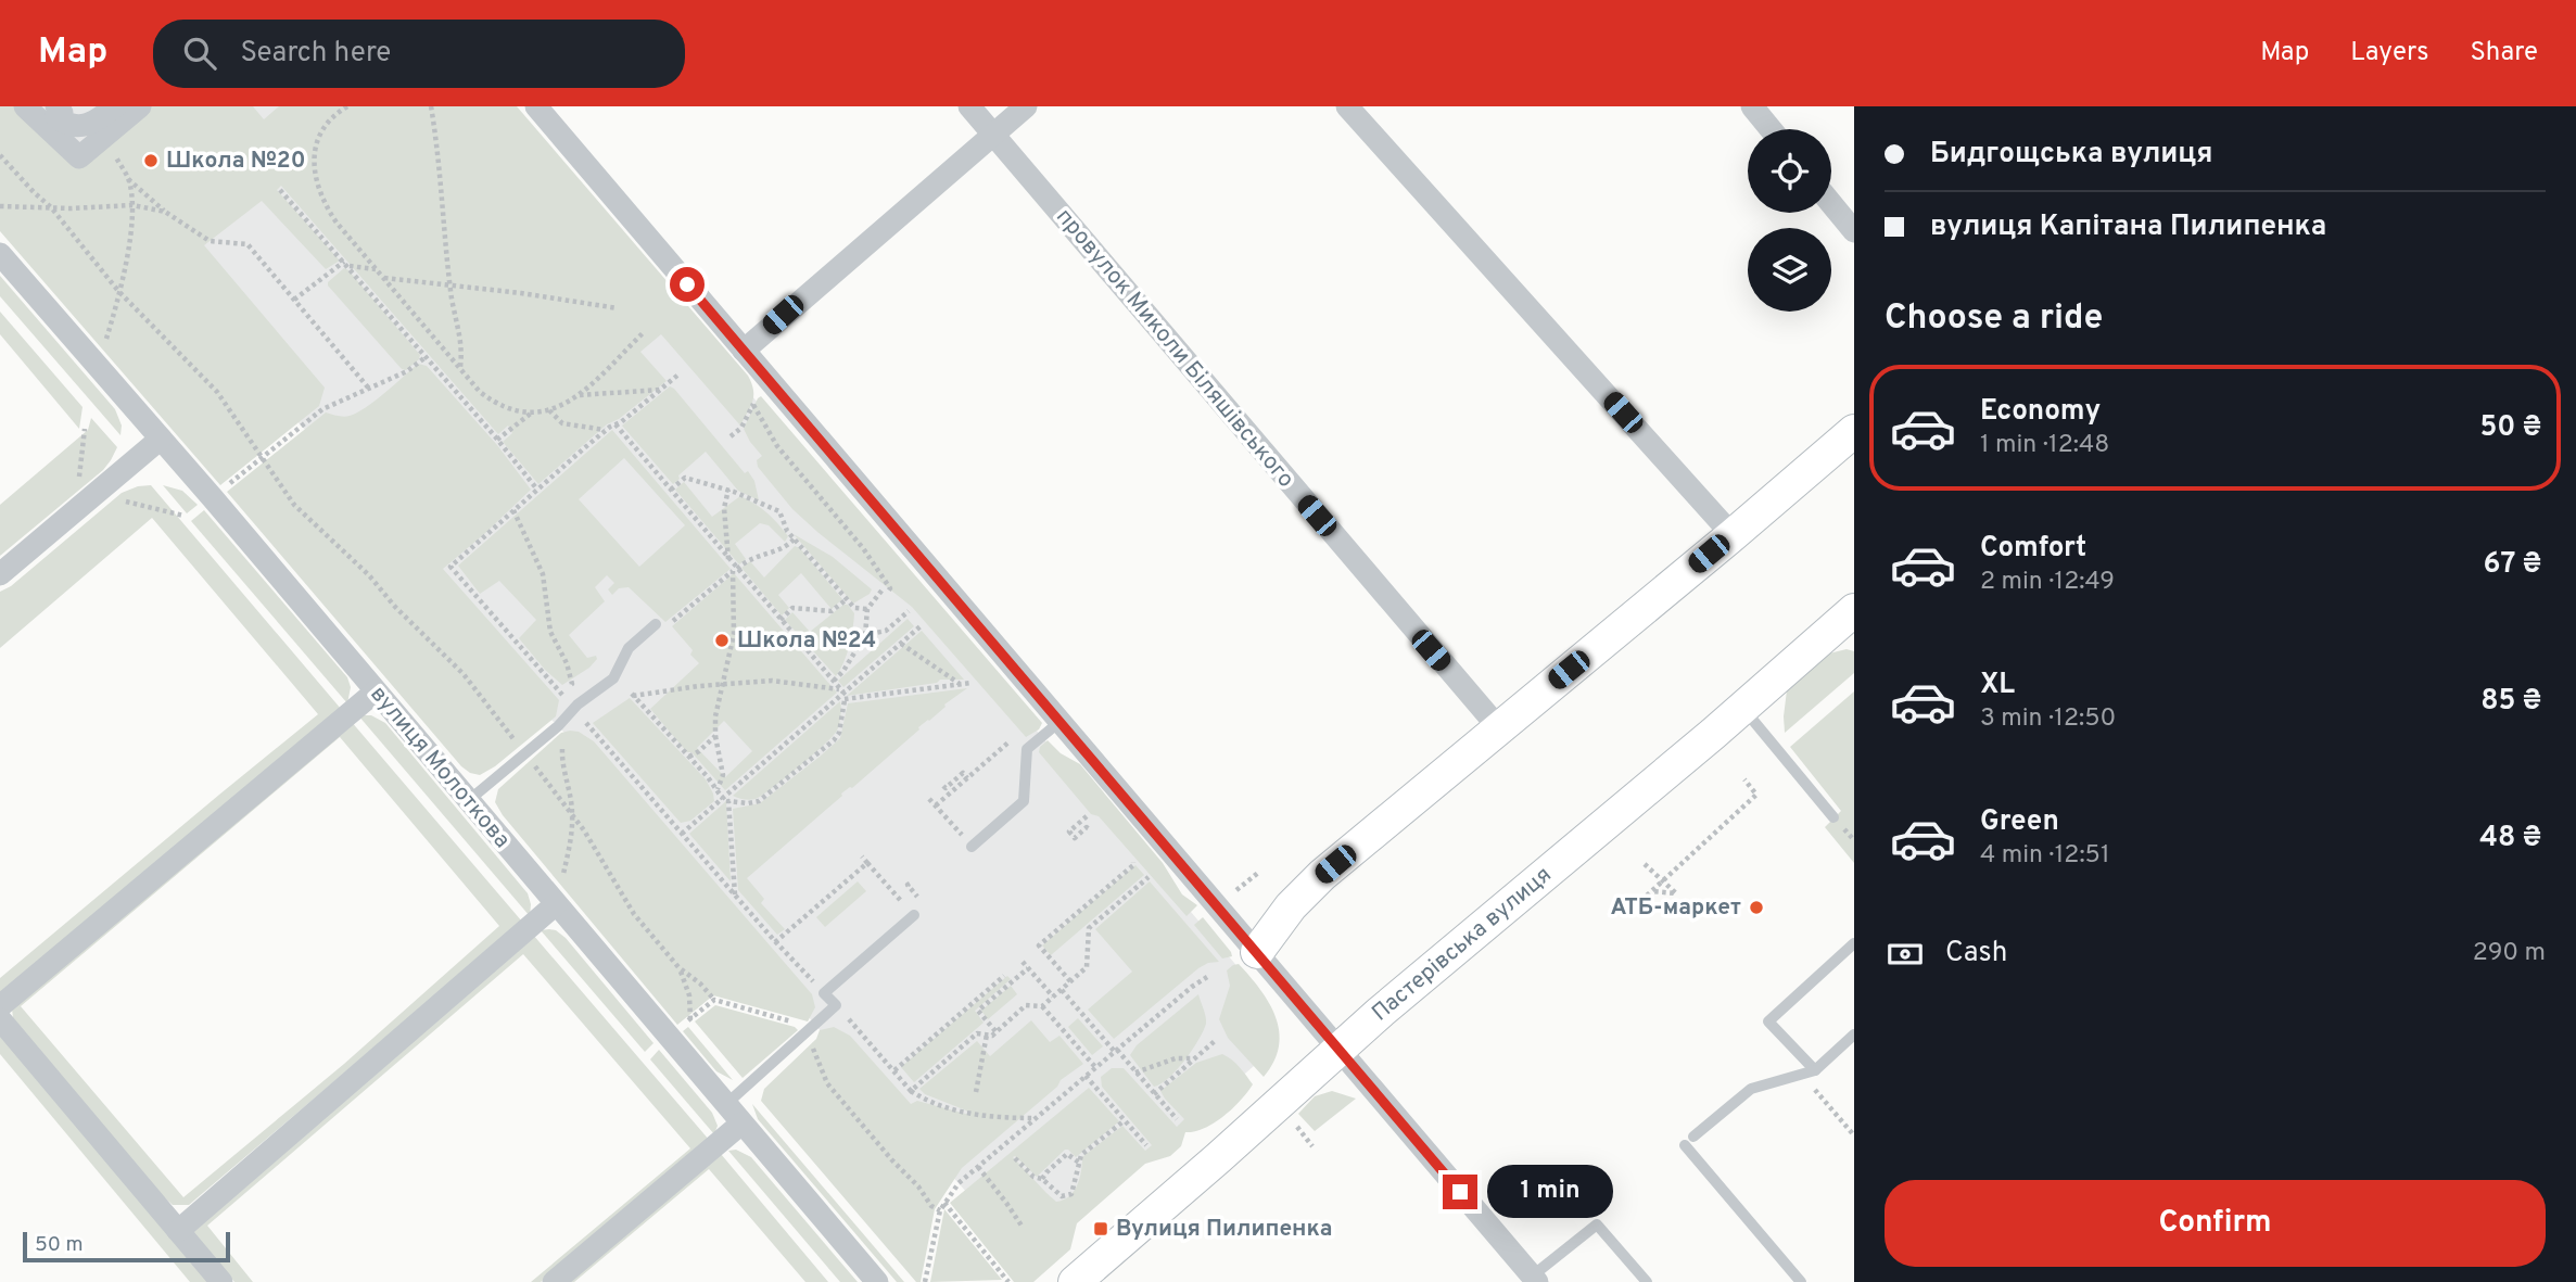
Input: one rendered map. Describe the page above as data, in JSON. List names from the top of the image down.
{
  "streets": {
    "main road": ["Пастерівська вулиця"],
    "street": ["провулок Миколи Біляшівського", "вулиця Молоткова"]
  },
  "places": {
    "other": ["Школа №20", "Школа №24", "АТБ-маркет"],
    "transit": ["Вулиця Пилипенка"]
  },
  "scale_bar": "50 m",
  "page": {
    "header": "Map",
    "search": "Search here",
    "nav": ["Map", "Layers", "Share"],
    "banner": ["Бидгощська вулиця", "вулиця Капітана Пилипенка"],
    "heading": "Choose a ride",
    "list": [
      {
        "name": "Economy",
        "note": "1 min · 12:48",
        "value": "50 ₴"
      },
      {
        "name": "Comfort",
        "note": "2 min · 12:49",
        "value": "67 ₴"
      },
      {
        "name": "XL",
        "note": "3 min · 12:50",
        "value": "85 ₴"
      },
      {
        "name": "Green",
        "note": "4 min · 12:51",
        "value": "48 ₴"
      }
    ],
    "pay": ["Cash", "290 m"],
    "bubble": "1 min",
    "buttons": "Confirm",
    "scale": "50 m"
  }
}
